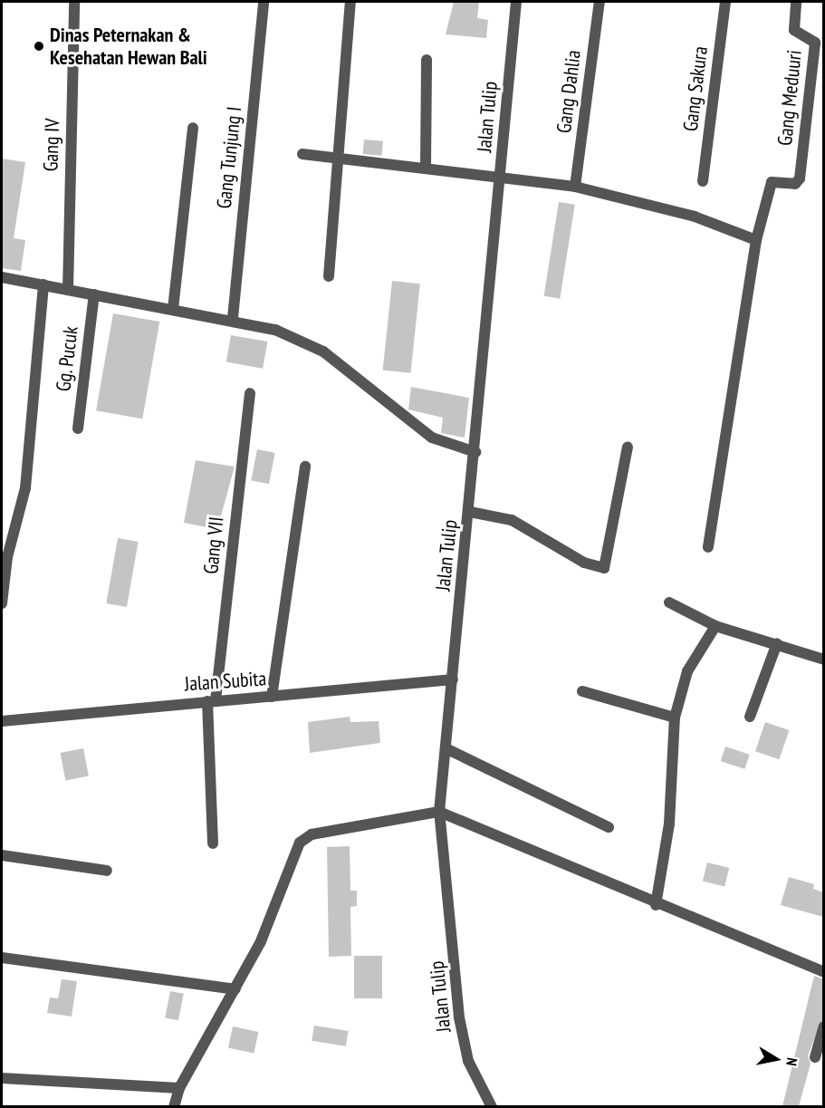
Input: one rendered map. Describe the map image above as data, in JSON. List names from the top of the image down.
{
  "streets": {
    "street": [
      "Gang Sakura",
      "Gang Dahlia",
      "Gang Meduuri",
      "Jalan Tulip",
      "Gang IV",
      "Gang Tunjung I",
      "Gg. Pucuk",
      "Gang VII",
      "Jalan Subita"
    ]
  },
  "crossings": [
    ["Jalan Tulip", "Jalan Subita"],
    ["Gang VII", "Jalan Subita"]
  ],
  "places": ["Dinas Peternakan & Kesehatan Hewan Bali"],
  "north": "right"
}
